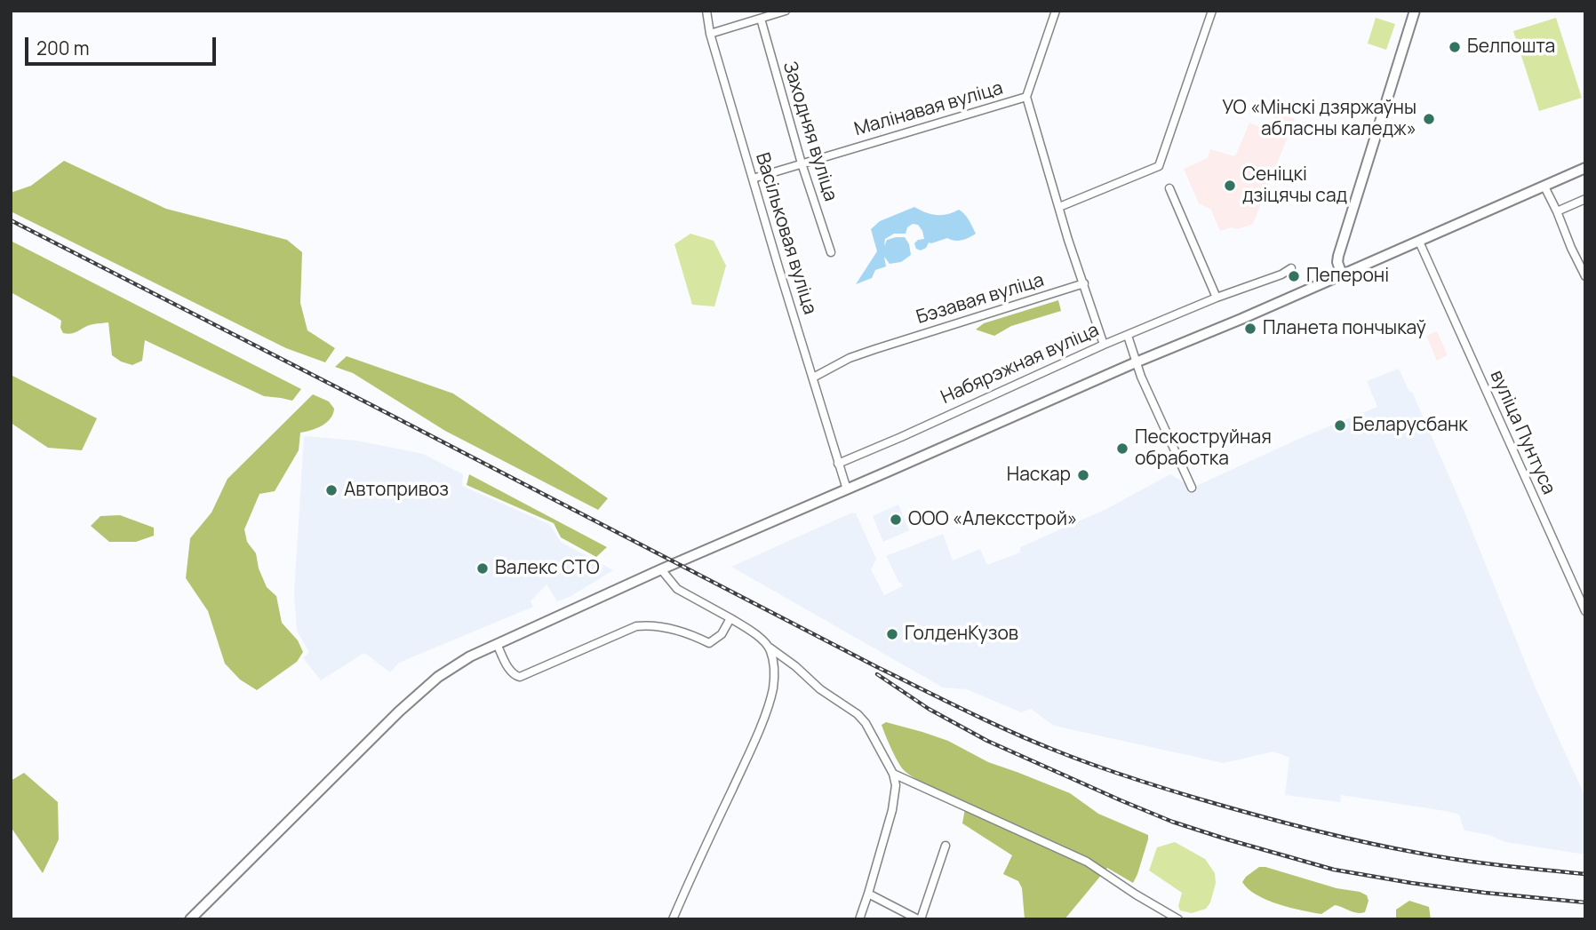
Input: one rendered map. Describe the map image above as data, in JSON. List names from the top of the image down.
{
  "streets": {
    "street": [
      "Малінавая вуліца",
      "Заходняя вуліца",
      "Васільковая вуліца",
      "Бэзавая вуліца",
      "Набярэжная вуліца",
      "вуліца Пунтуса"
    ]
  },
  "crossings": [
    ["Малінавая вуліца", "Заходняя вуліца"],
    ["Малінавая вуліца", "Васільковая вуліца"],
    ["Васільковая вуліца", "Бэзавая вуліца"],
    ["Васільковая вуліца", "Набярэжная вуліца"]
  ],
  "places": [
    "Белпошта",
    "УО «Мінскі дзяржаўны абласны каледж»",
    "Сеніцкі дзіцячы сад",
    "Пепероні",
    "Планета пончыкаў",
    "Беларусбанк",
    "Пескоструйная обработка",
    "Наскар",
    "Автопривоз",
    "ООО «Алексстрой»",
    "Валекс СТО",
    "ГолденКузов"
  ],
  "scale_bar": "200 m"
}
